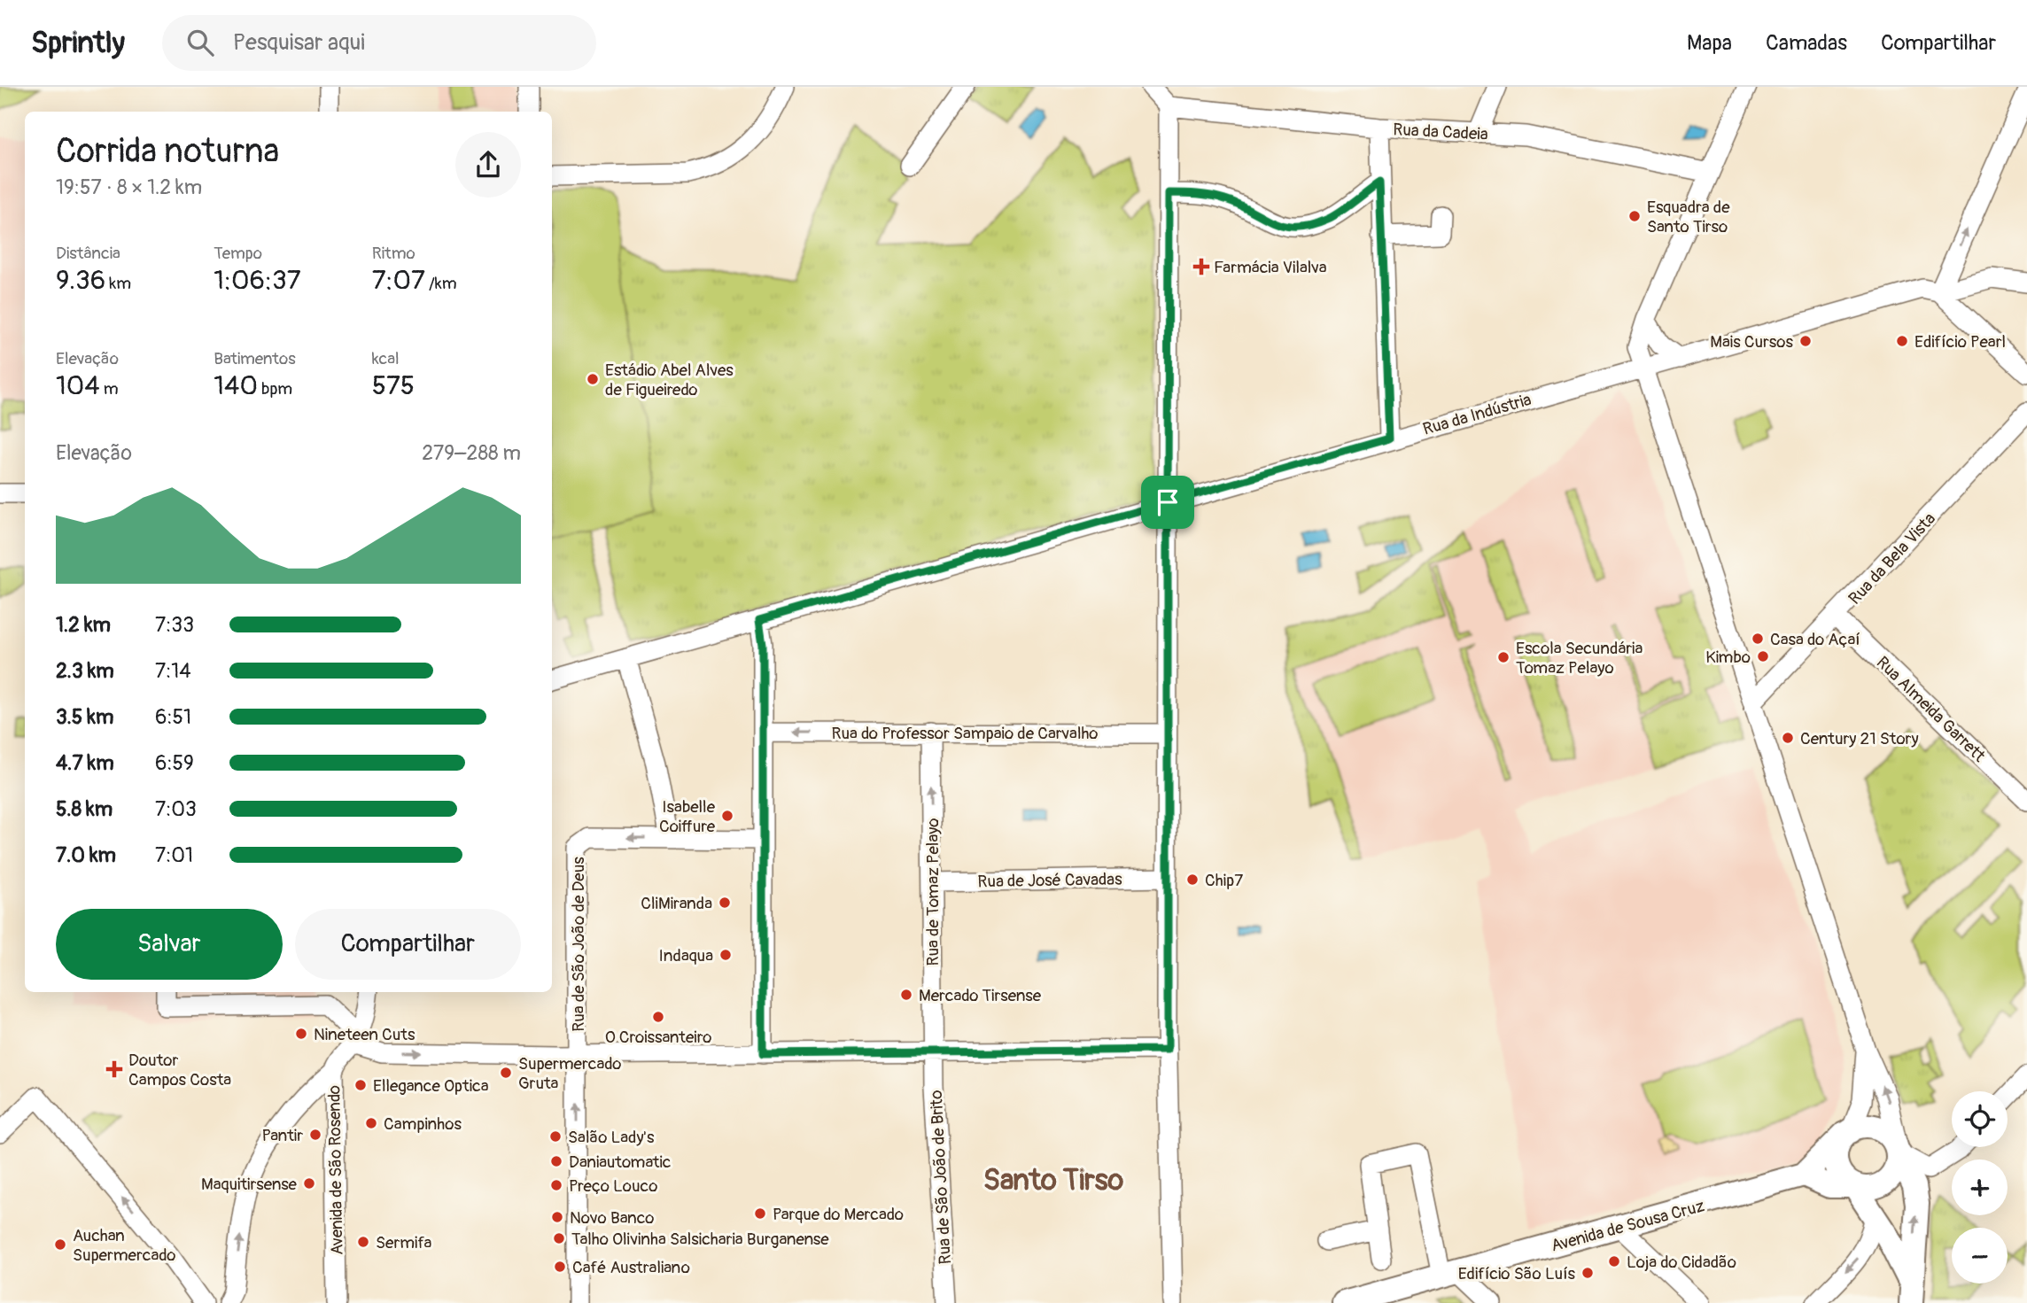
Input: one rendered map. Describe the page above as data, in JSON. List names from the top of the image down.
{
  "streets": {
    "main road": ["Avenida de Sousa Cruz"],
    "street": [
      "Rua da Cadeia",
      "Rua da Indústria",
      "Rua da Bela Vista",
      "Rua Almeida Garrett",
      "Rua do Professor Sampaio de Carvalho",
      "Rua de José Cavadas",
      "Rua de Tomaz Pelayo",
      "Rua de São João de Deus",
      "Avenida de São Rosendo",
      "Rua de São João de Brito"
    ]
  },
  "crossings": [
    ["Rua da Bela Vista", "Rua Almeida Garrett"],
    ["Rua do Professor Sampaio de Carvalho", "Rua de Tomaz Pelayo"],
    ["Rua de José Cavadas", "Rua de Tomaz Pelayo"],
    ["Rua de Tomaz Pelayo", "Rua de São João de Brito"]
  ],
  "one_way": ["Rua do Professor Sampaio de Carvalho", "Rua de Tomaz Pelayo"],
  "districts": ["Santo Tirso"],
  "places": {
    "other": [
      "Esquadra de Santo Tirso",
      "Mais Cursos",
      "Edifício Pearl",
      "Estádio Abel Alves de Figueiredo",
      "Casa do Açaí",
      "Kimbo",
      "Escola Secundária Tomaz Pelayo",
      "Century 21 Story",
      "Isabelle Coiffure",
      "Chip7",
      "CliMiranda",
      "Indaqua",
      "Mercado Tirsense",
      "O Croissanteiro",
      "Nineteen Cuts",
      "Supermercado Gruta",
      "Ellegance Optica",
      "Campinhos",
      "Pantir",
      "Salão Lady's",
      "Daniautomatic",
      "Maquitirsense",
      "Preço Louco",
      "Parque do Mercado",
      "Novo Banco",
      "Talho Olivinha Salsicharia Burganense",
      "Sermifa",
      "Auchan Supermercado",
      "Loja do Cidadão",
      "Café Australiano",
      "Edifício São Luís"
    ],
    "health": ["Farmácia Vilalva", "Doutor Campos Costa"]
  },
  "page": {
    "header": "Sprintly",
    "search": "Pesquisar aqui",
    "nav": ["Mapa", "Camadas", "Compartilhar"],
    "heading": ["Corrida noturna", "19:57 · 8 × 1.2 km"],
    "stats": [
      ["Distância", "9.36 km"],
      ["Tempo", "1:06:37"],
      ["Ritmo", "7:07 /km"],
      ["Elevação", "104 m"],
      ["Batimentos", "140 bpm"],
      ["kcal", "575"]
    ],
    "chart": ["Elevação", "279–288 m"],
    "list": [
      {
        "name": "1.2 km",
        "note": "7:33"
      },
      {
        "name": "2.3 km",
        "note": "7:14"
      },
      {
        "name": "3.5 km",
        "note": "6:51"
      },
      {
        "name": "4.7 km",
        "note": "6:59"
      },
      {
        "name": "5.8 km",
        "note": "7:03"
      },
      {
        "name": "7.0 km",
        "note": "7:01"
      }
    ],
    "buttons": ["Salvar", "Compartilhar"],
    "map_buttons": ["+", "−"]
  }
}
